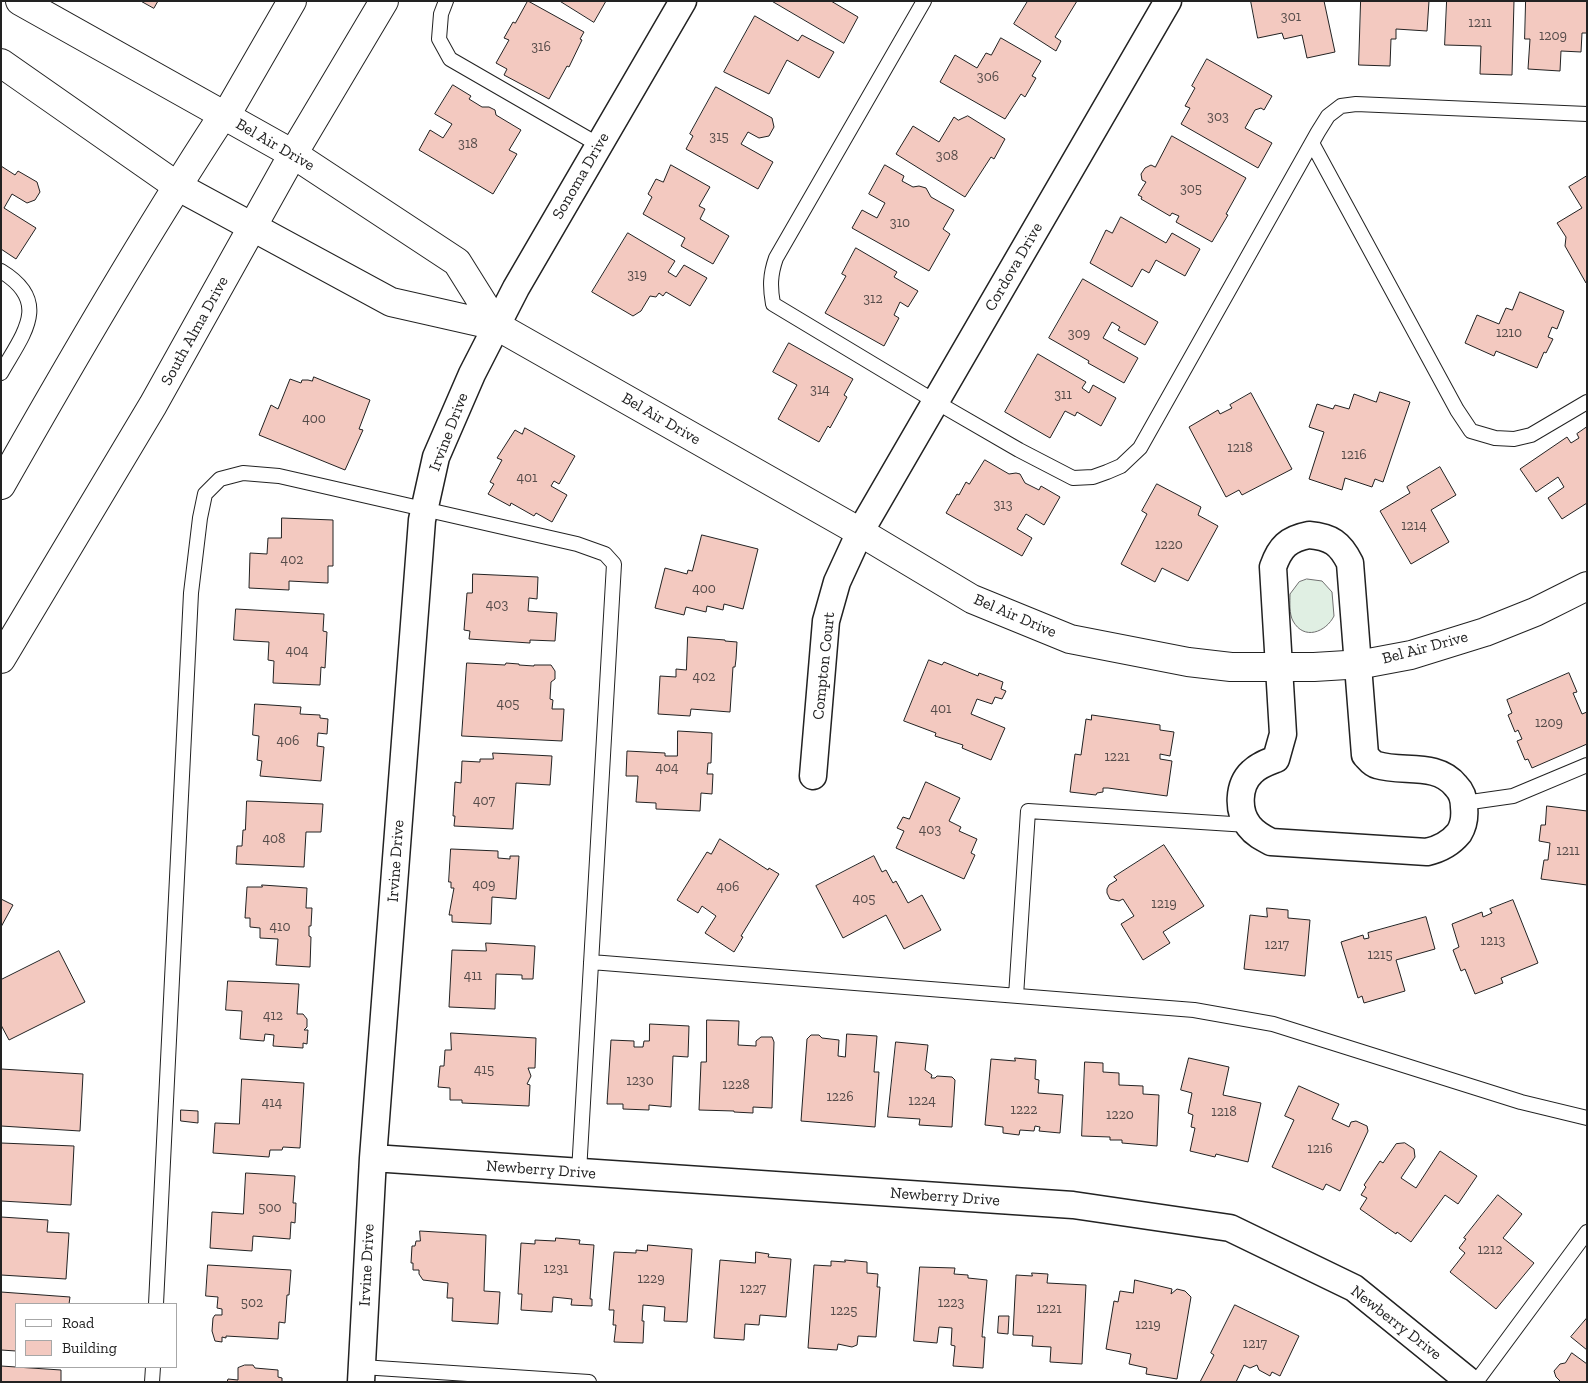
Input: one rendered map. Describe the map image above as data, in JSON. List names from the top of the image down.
{
  "streets": {
    "street": [
      "Bel Air Drive",
      "Sonoma Drive",
      "Cordova Drive",
      "South Alma Drive",
      "Irvine Drive",
      "Compton Court",
      "Newberry Drive"
    ]
  },
  "crossings": [
    ["Bel Air Drive", "Sonoma Drive"],
    ["Bel Air Drive", "Cordova Drive"],
    ["Bel Air Drive", "South Alma Drive"],
    ["Bel Air Drive", "Compton Court"],
    ["Sonoma Drive", "Irvine Drive"],
    ["Cordova Drive", "Compton Court"],
    ["Irvine Drive", "Newberry Drive"]
  ],
  "house_numbers": [
    "301",
    "1211",
    "1209",
    "316",
    "306",
    "303",
    "315",
    "318",
    "308",
    "305",
    "310",
    "319",
    "312",
    "1210",
    "309",
    "314",
    "311",
    "400",
    "1218",
    "1216",
    "401",
    "313",
    "1214",
    "1220",
    "402",
    "400",
    "403",
    "404",
    "402",
    "405",
    "401",
    "1209",
    "406",
    "1221",
    "404",
    "407",
    "403",
    "408",
    "1211",
    "409",
    "406",
    "405",
    "1219",
    "410",
    "1213",
    "1217",
    "1215",
    "411",
    "412",
    "415",
    "1230",
    "1228",
    "1226",
    "1224",
    "414",
    "1222",
    "1218",
    "1220",
    "1216",
    "500",
    "1212",
    "1231",
    "1229",
    "1227",
    "502",
    "1223",
    "1221",
    "1225",
    "1219",
    "1217"
  ],
  "legend": ["Road", "Building"]
}
